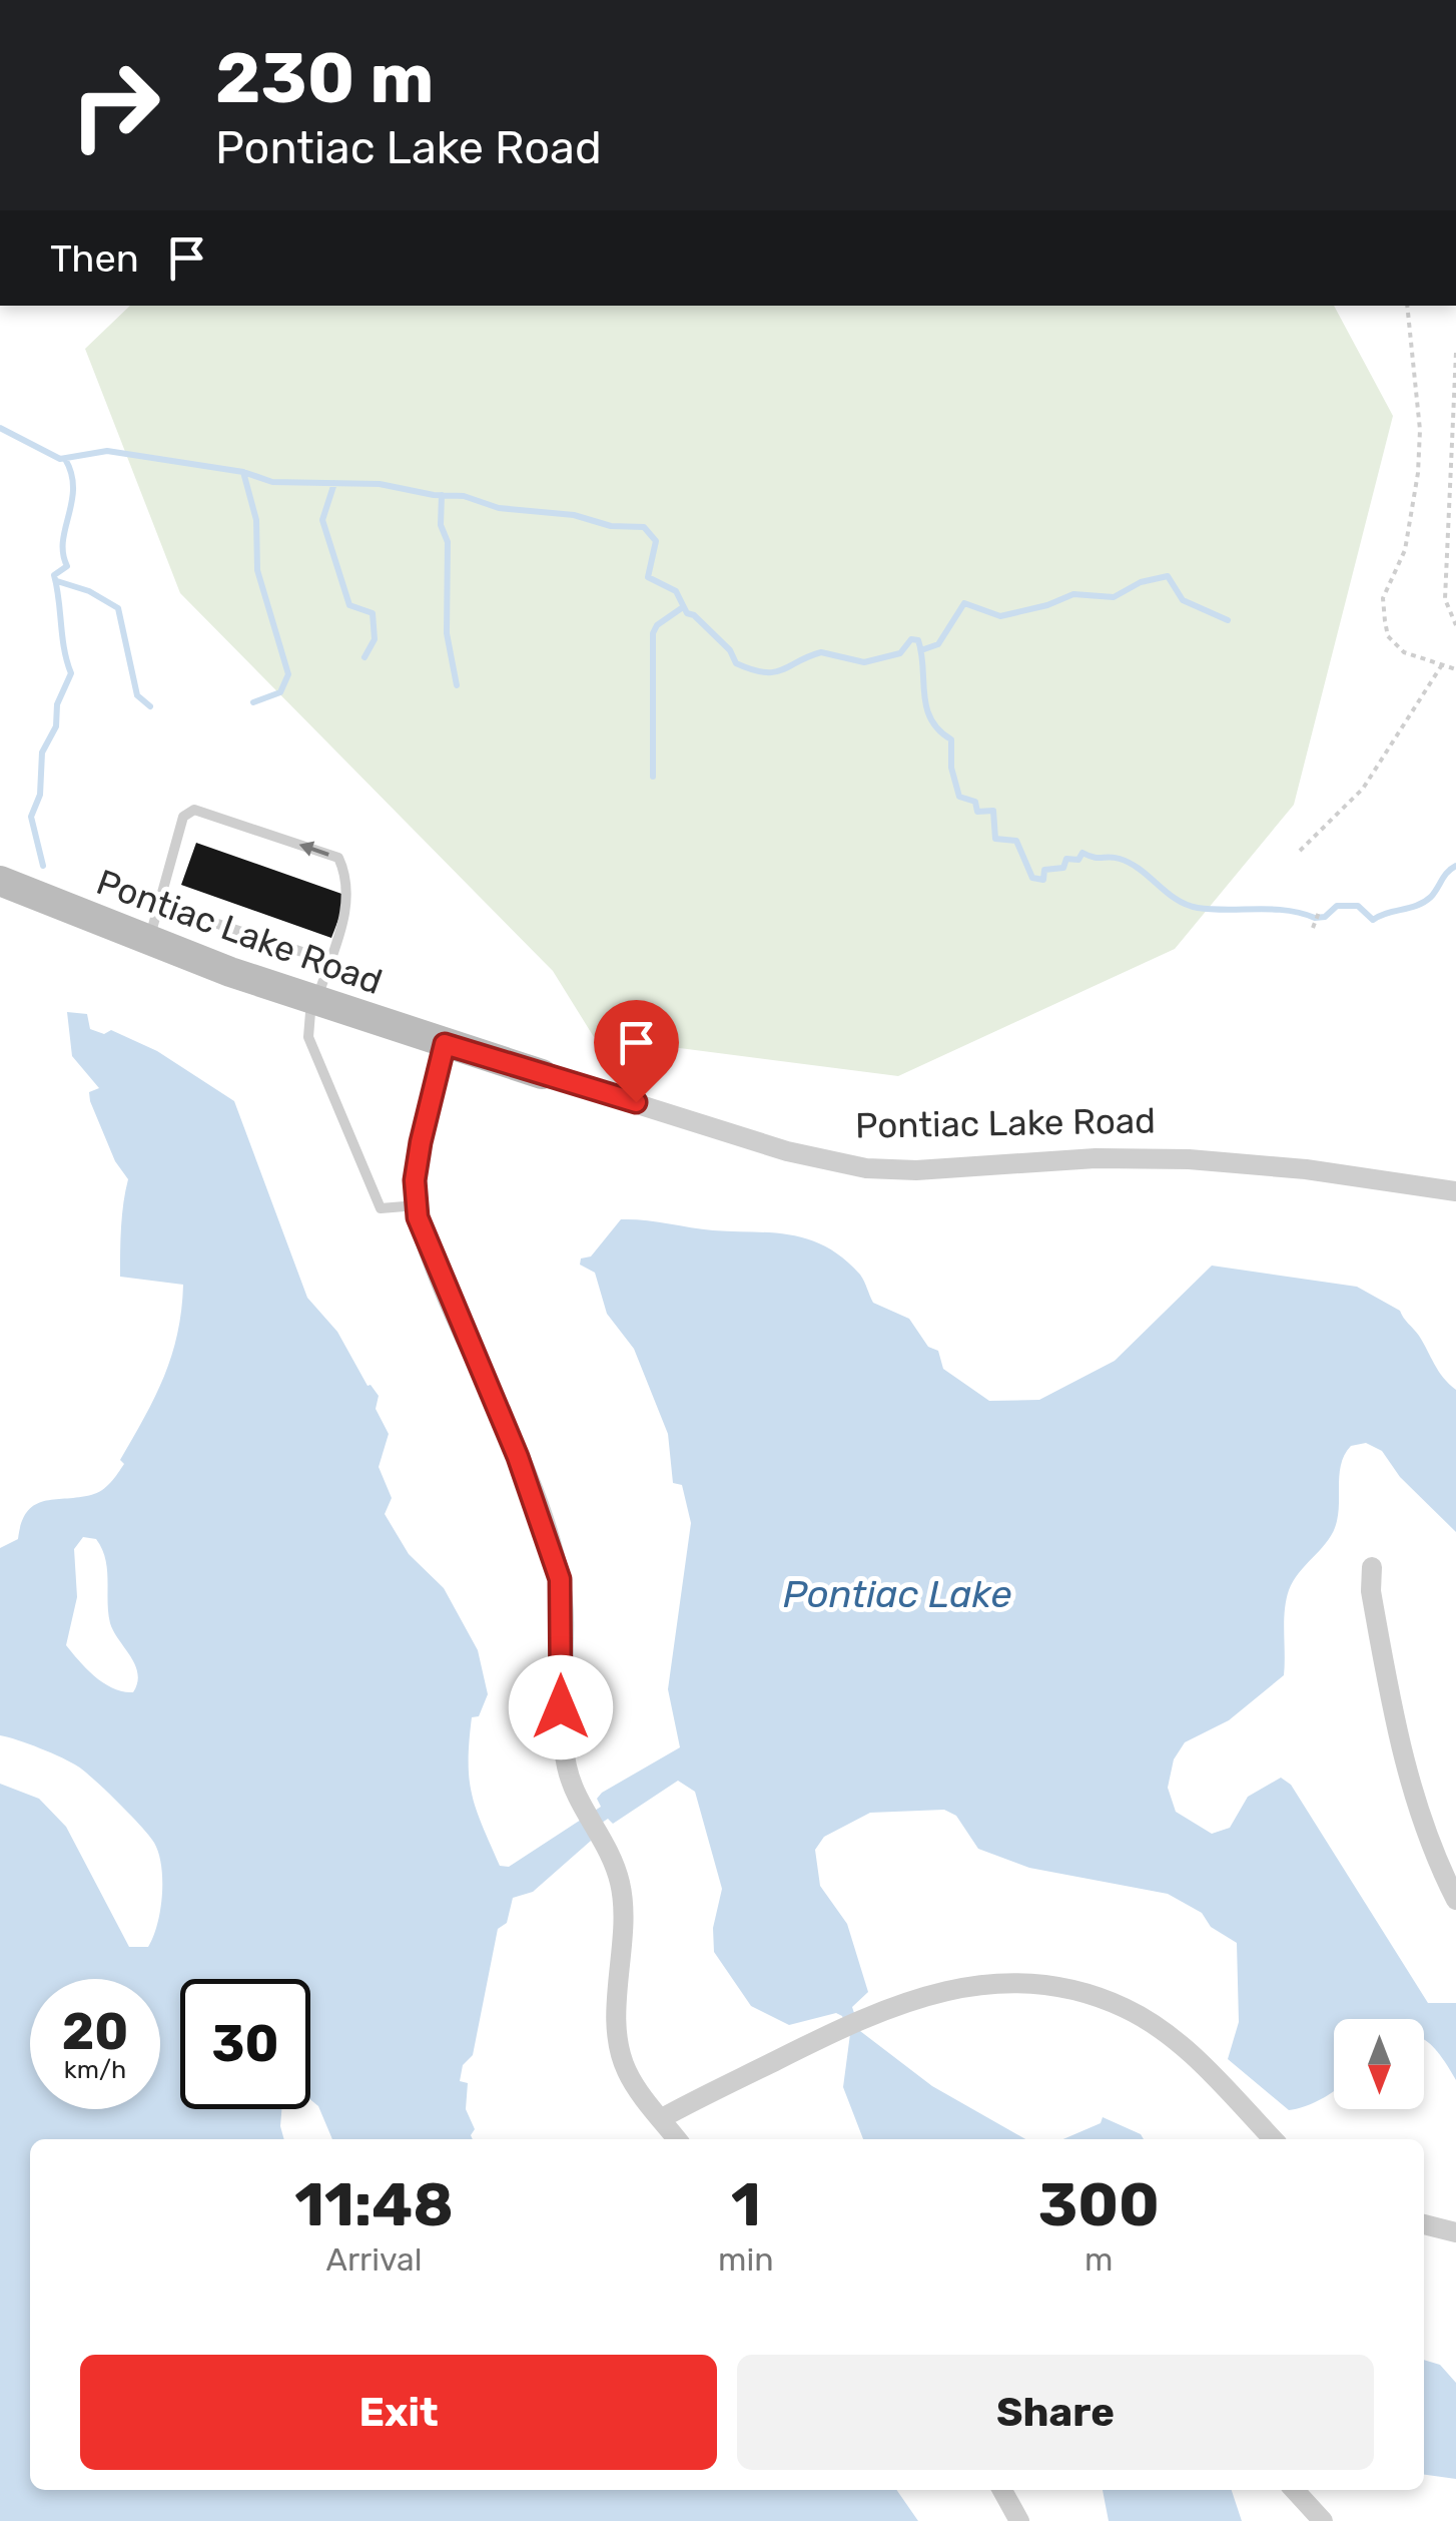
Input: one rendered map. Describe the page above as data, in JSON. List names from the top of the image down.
{
  "streets": {
    "street": ["Pontiac Lake Road"]
  },
  "water": ["Pontiac Lake"],
  "north": "bottom",
  "page": {
    "turn": ["230 m", "Pontiac Lake Road"],
    "then": "Then",
    "speed": "20 km/h",
    "limit": "30",
    "eta": [
      "11:48",
      "Arrival",
      "1",
      "min",
      "300",
      "m"
    ],
    "buttons": ["Exit", "Share"]
  }
}
